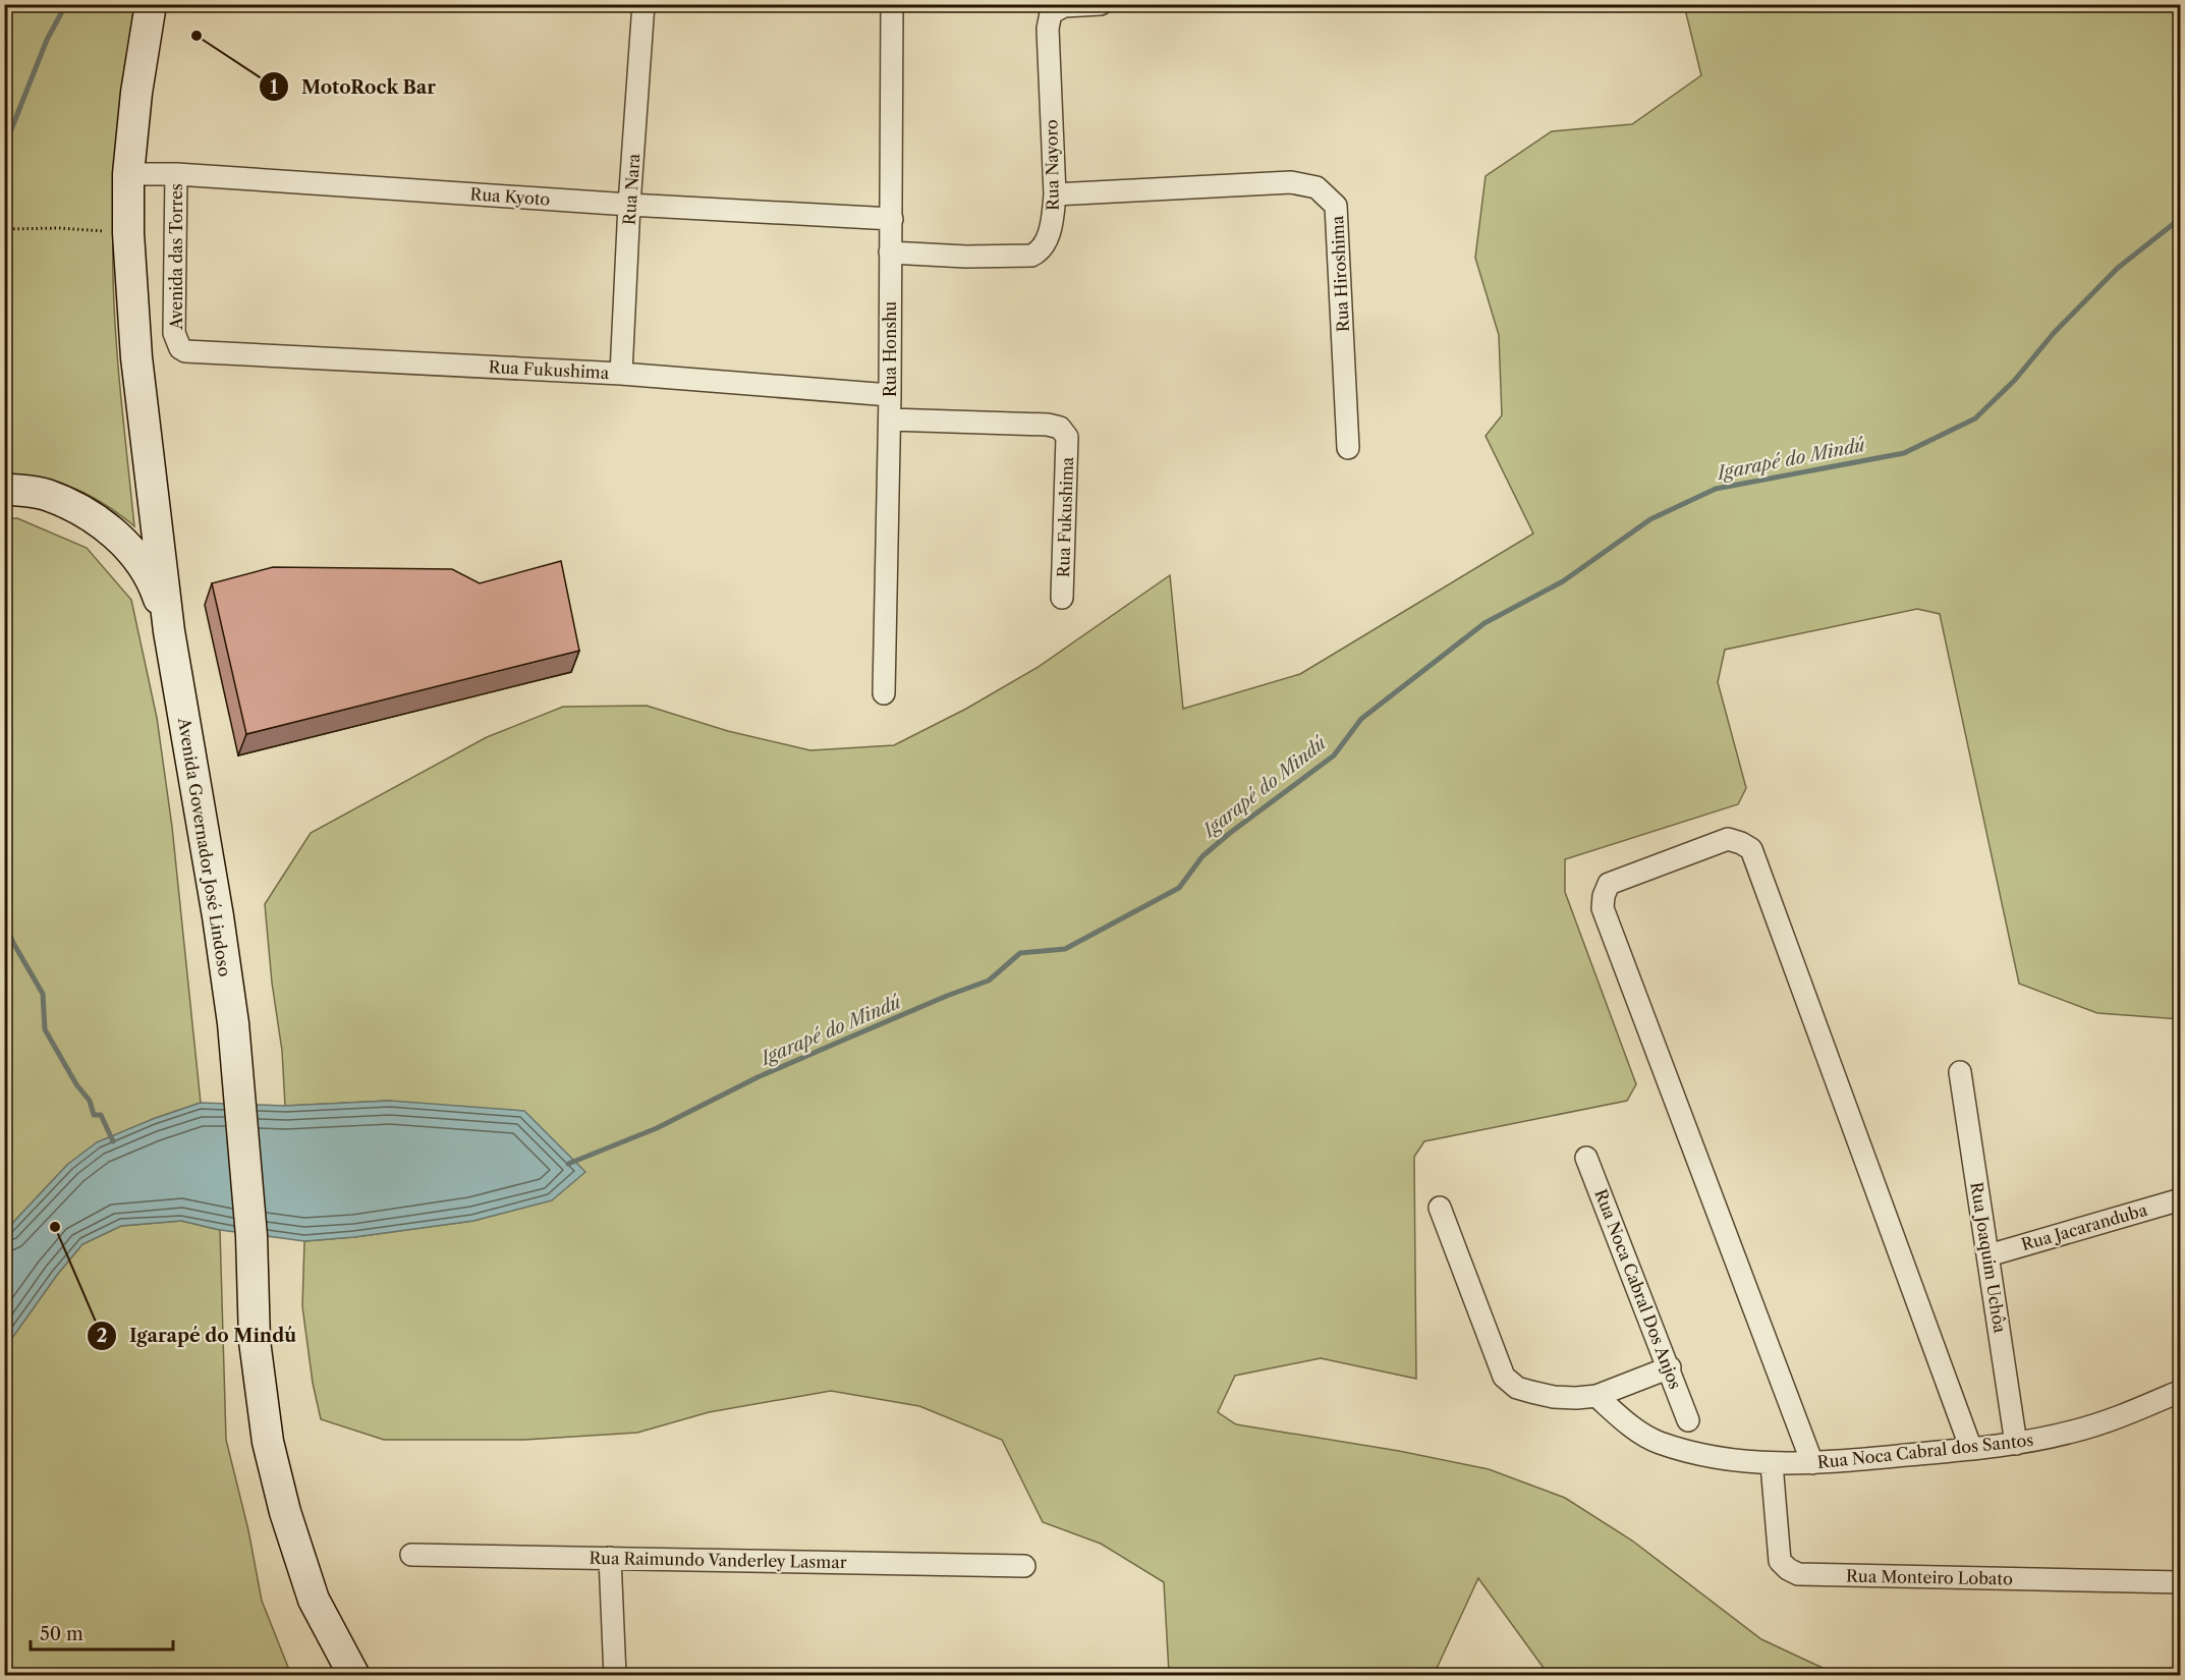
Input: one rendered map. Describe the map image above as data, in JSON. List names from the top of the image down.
{
  "streets": {
    "main road": ["Avenida Governador José Lindoso"],
    "street": [
      "Rua Nayoro",
      "Rua Nara",
      "Rua Kyoto",
      "Avenida das Torres",
      "Rua Hiroshima",
      "Rua Honshu",
      "Rua Fukushima",
      "Rua Jacaranduba",
      "Rua Joaquim Uchôa",
      "Rua Noca Cabral Dos Anjos",
      "Rua Noca Cabral dos Santos",
      "Rua Raimundo Vanderley Lasmar",
      "Rua Monteiro Lobato"
    ]
  },
  "crossings": [
    ["Rua Nayoro", "Rua Hiroshima"],
    ["Rua Nayoro", "Rua Honshu"],
    ["Rua Nara", "Rua Kyoto"],
    ["Rua Nara", "Rua Fukushima"],
    ["Rua Kyoto", "Avenida das Torres"],
    ["Rua Kyoto", "Rua Honshu"],
    ["Rua Kyoto", "Avenida Governador José Lindoso"],
    ["Avenida das Torres", "Rua Fukushima"],
    ["Rua Honshu", "Rua Fukushima"],
    ["Rua Jacaranduba", "Rua Joaquim Uchôa"],
    ["Rua Joaquim Uchôa", "Rua Noca Cabral dos Santos"],
    ["Rua Noca Cabral dos Santos", "Rua Monteiro Lobato"]
  ],
  "water": ["Igarapé do Mindú"],
  "places": ["MotoRock Bar", "Igarapé do Mindú"],
  "scale_bar": "50 m"
}
